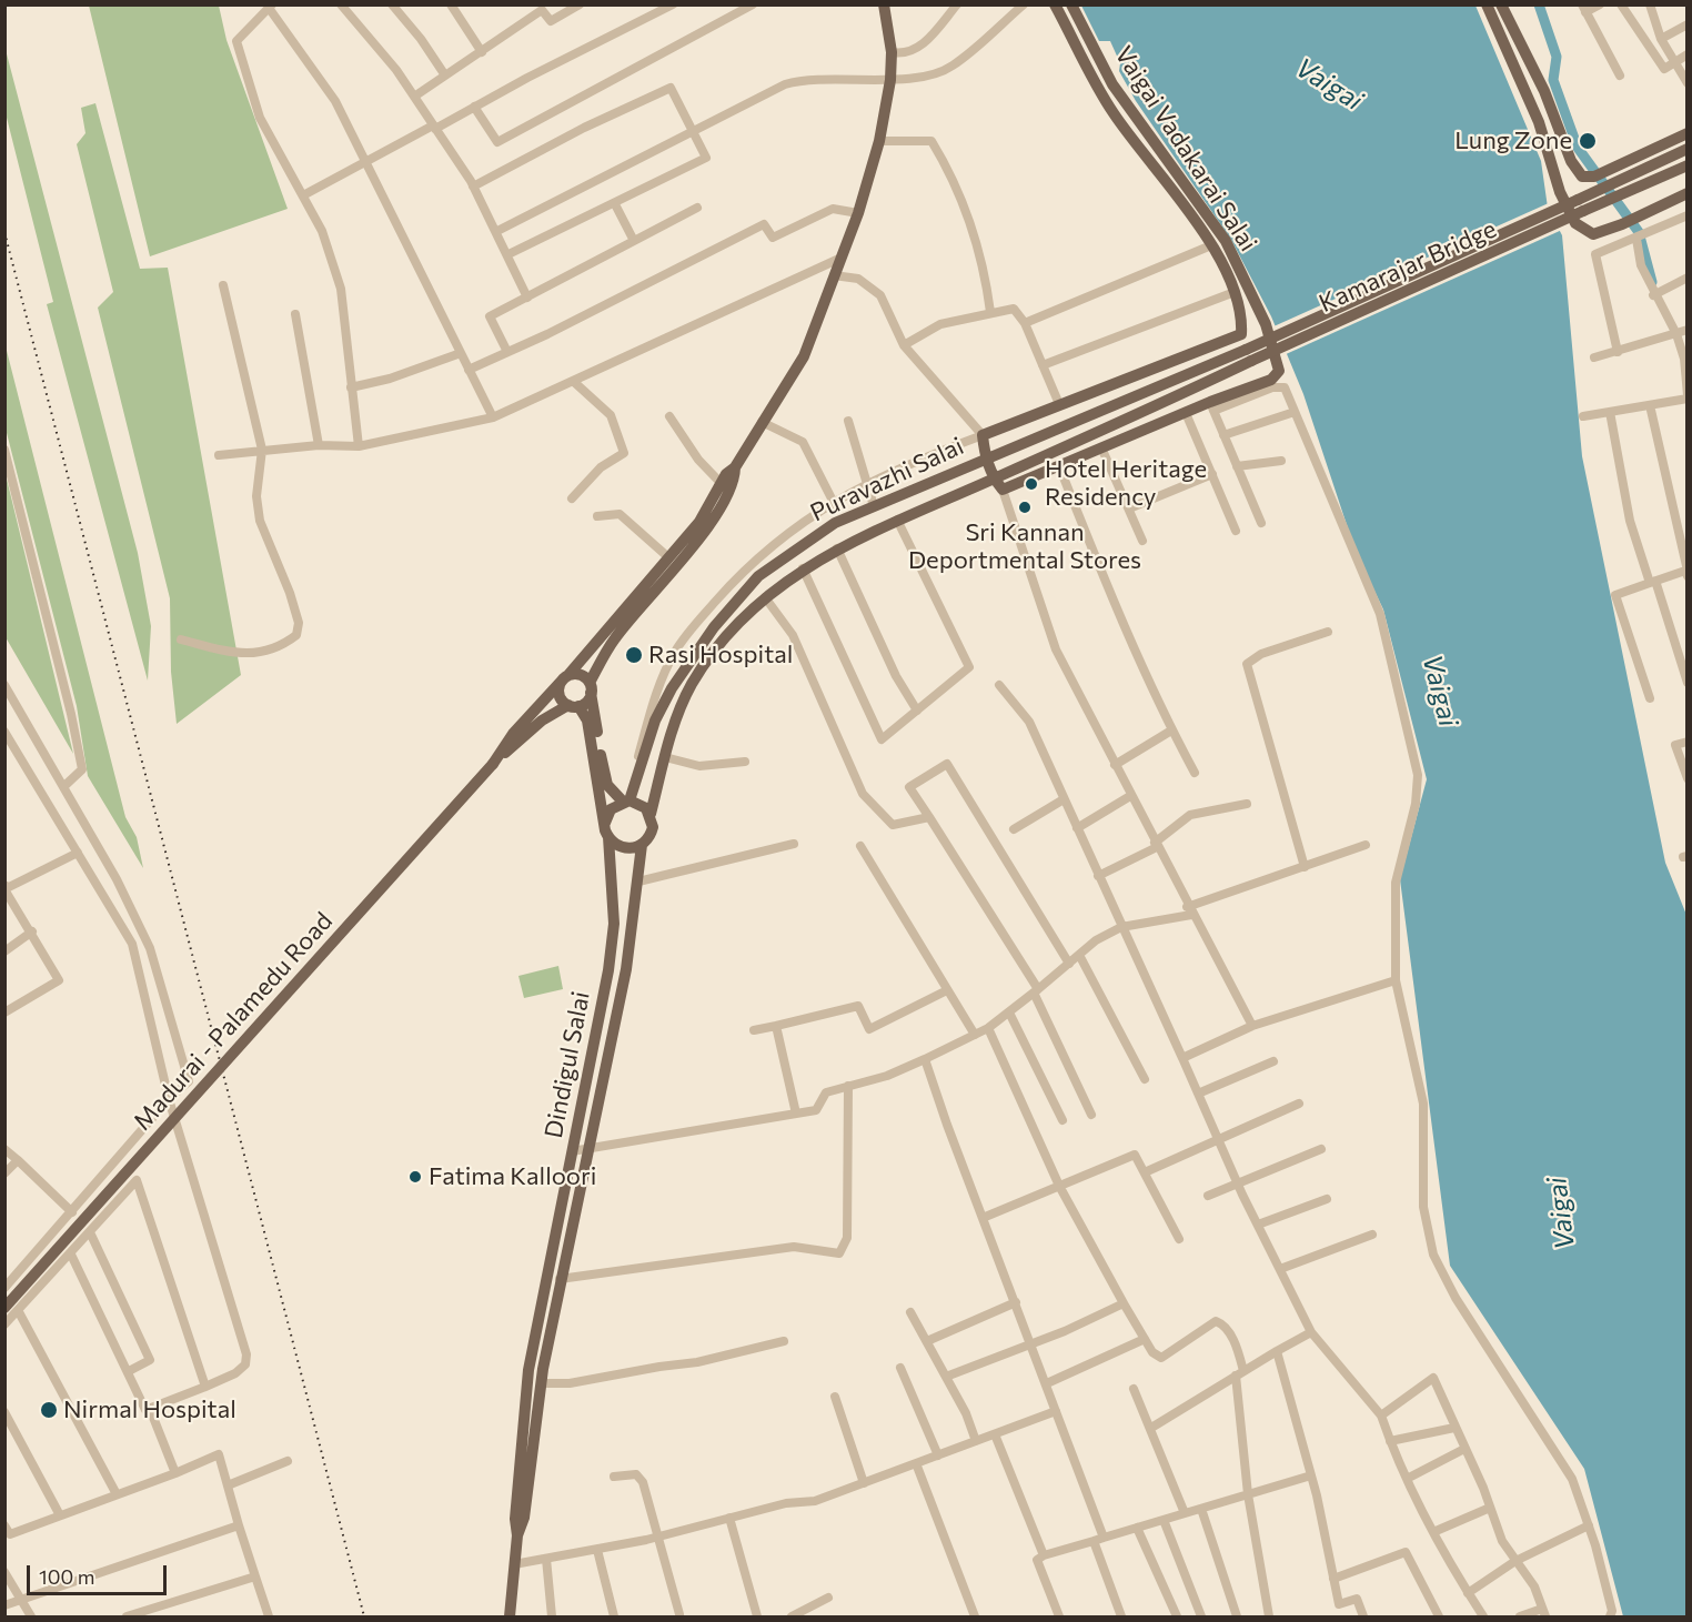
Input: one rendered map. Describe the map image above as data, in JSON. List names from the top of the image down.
{
  "streets": {
    "main road": [
      "Vaigai Vadakarai Salai",
      "Kamarajar Bridge",
      "Puravazhi Salai",
      "Madurai - Palamedu Road",
      "Dindigul Salai"
    ]
  },
  "crossings": [
    ["Kamarajar Bridge", "Puravazhi Salai"],
    ["Puravazhi Salai", "Dindigul Salai"]
  ],
  "water": ["Vaigai"],
  "places": [
    "Lung Zone",
    "Hotel Heritage Residency",
    "Sri Kannan Deportmental Stores",
    "Rasi Hospital",
    "Fatima Kalloori",
    "Nirmal Hospital"
  ],
  "scale_bar": "100 m"
}
